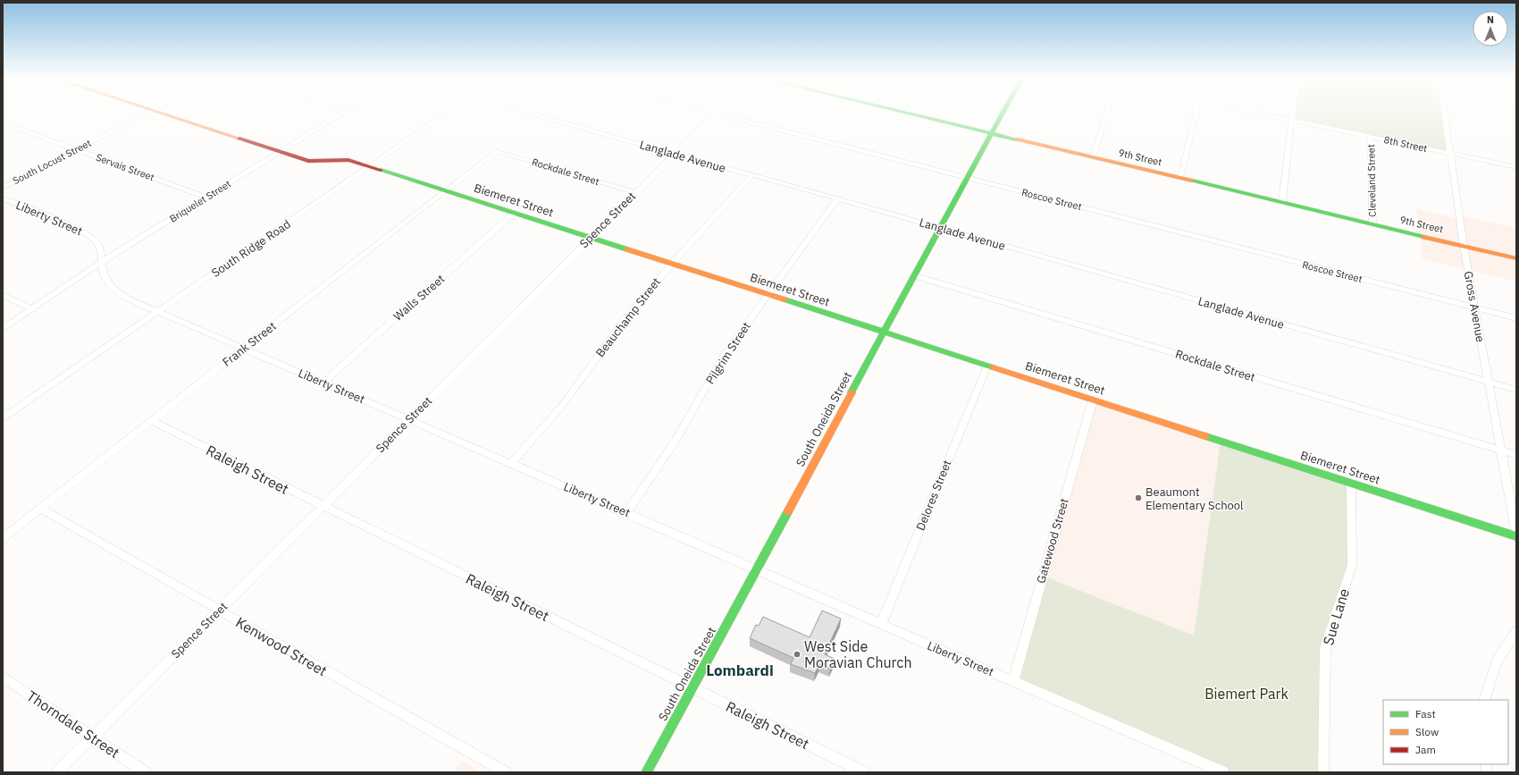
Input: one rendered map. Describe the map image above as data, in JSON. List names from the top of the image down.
{
  "streets": {
    "street": [
      "8th Street",
      "Langlade Avenue",
      "9th Street",
      "South Locust Street",
      "Servais Street",
      "Rockdale Street",
      "Cleveland Street",
      "Roscoe Street",
      "Biemeret Street",
      "Briquelet Street",
      "Liberty Street",
      "Spence Street",
      "South Ridge Road",
      "Walls Street",
      "Gross Avenue",
      "Beauchamp Street",
      "Frank Street",
      "Pilgrim Street",
      "South Oneida Street",
      "Raleigh Street",
      "Delores Street",
      "Gatewood Street",
      "Sue Lane",
      "Kenwood Street",
      "Thorndale Street"
    ]
  },
  "crossings": [
    ["8th Street", "Cleveland Street"],
    ["8th Street", "Gross Avenue"],
    ["Langlade Avenue", "Spence Street"],
    ["Langlade Avenue", "Gross Avenue"],
    ["Langlade Avenue", "Beauchamp Street"],
    ["Langlade Avenue", "Pilgrim Street"],
    ["Langlade Avenue", "South Oneida Street"],
    ["9th Street", "Cleveland Street"],
    ["9th Street", "Gross Avenue"],
    ["9th Street", "South Oneida Street"],
    ["South Locust Street", "Servais Street"],
    ["Servais Street", "Briquelet Street"],
    ["Rockdale Street", "Spence Street"],
    ["Rockdale Street", "Gross Avenue"],
    ["Rockdale Street", "Frank Street"],
    ["Rockdale Street", "South Oneida Street"],
    ["Roscoe Street", "Gross Avenue"],
    ["Roscoe Street", "South Oneida Street"],
    ["Biemeret Street", "Briquelet Street"],
    ["Biemeret Street", "Spence Street"],
    ["Biemeret Street", "South Ridge Road"],
    ["Biemeret Street", "Walls Street"],
    ["Biemeret Street", "Gross Avenue"],
    ["Biemeret Street", "Beauchamp Street"],
    ["Biemeret Street", "Frank Street"],
    ["Biemeret Street", "Pilgrim Street"],
    ["Biemeret Street", "South Oneida Street"],
    ["Biemeret Street", "Delores Street"],
    ["Biemeret Street", "Gatewood Street"],
    ["Biemeret Street", "Sue Lane"],
    ["Briquelet Street", "Liberty Street"],
    ["Liberty Street", "Spence Street"],
    ["Liberty Street", "South Ridge Road"],
    ["Liberty Street", "Walls Street"],
    ["Liberty Street", "Beauchamp Street"],
    ["Liberty Street", "Frank Street"],
    ["Liberty Street", "Pilgrim Street"],
    ["Liberty Street", "South Oneida Street"],
    ["Liberty Street", "Delores Street"],
    ["Liberty Street", "Gatewood Street"],
    ["Spence Street", "Raleigh Street"],
    ["Spence Street", "Kenwood Street"],
    ["Spence Street", "Thorndale Street"],
    ["Frank Street", "Raleigh Street"],
    ["Frank Street", "Kenwood Street"],
    ["South Oneida Street", "Raleigh Street"]
  ],
  "districts": ["Lombardi"],
  "parks": ["Biemert Park"],
  "places": ["Beaumont Elementary School", "West Side Moravian Church"],
  "legend": ["Fast", "Slow", "Jam"],
  "north": "top"
}
